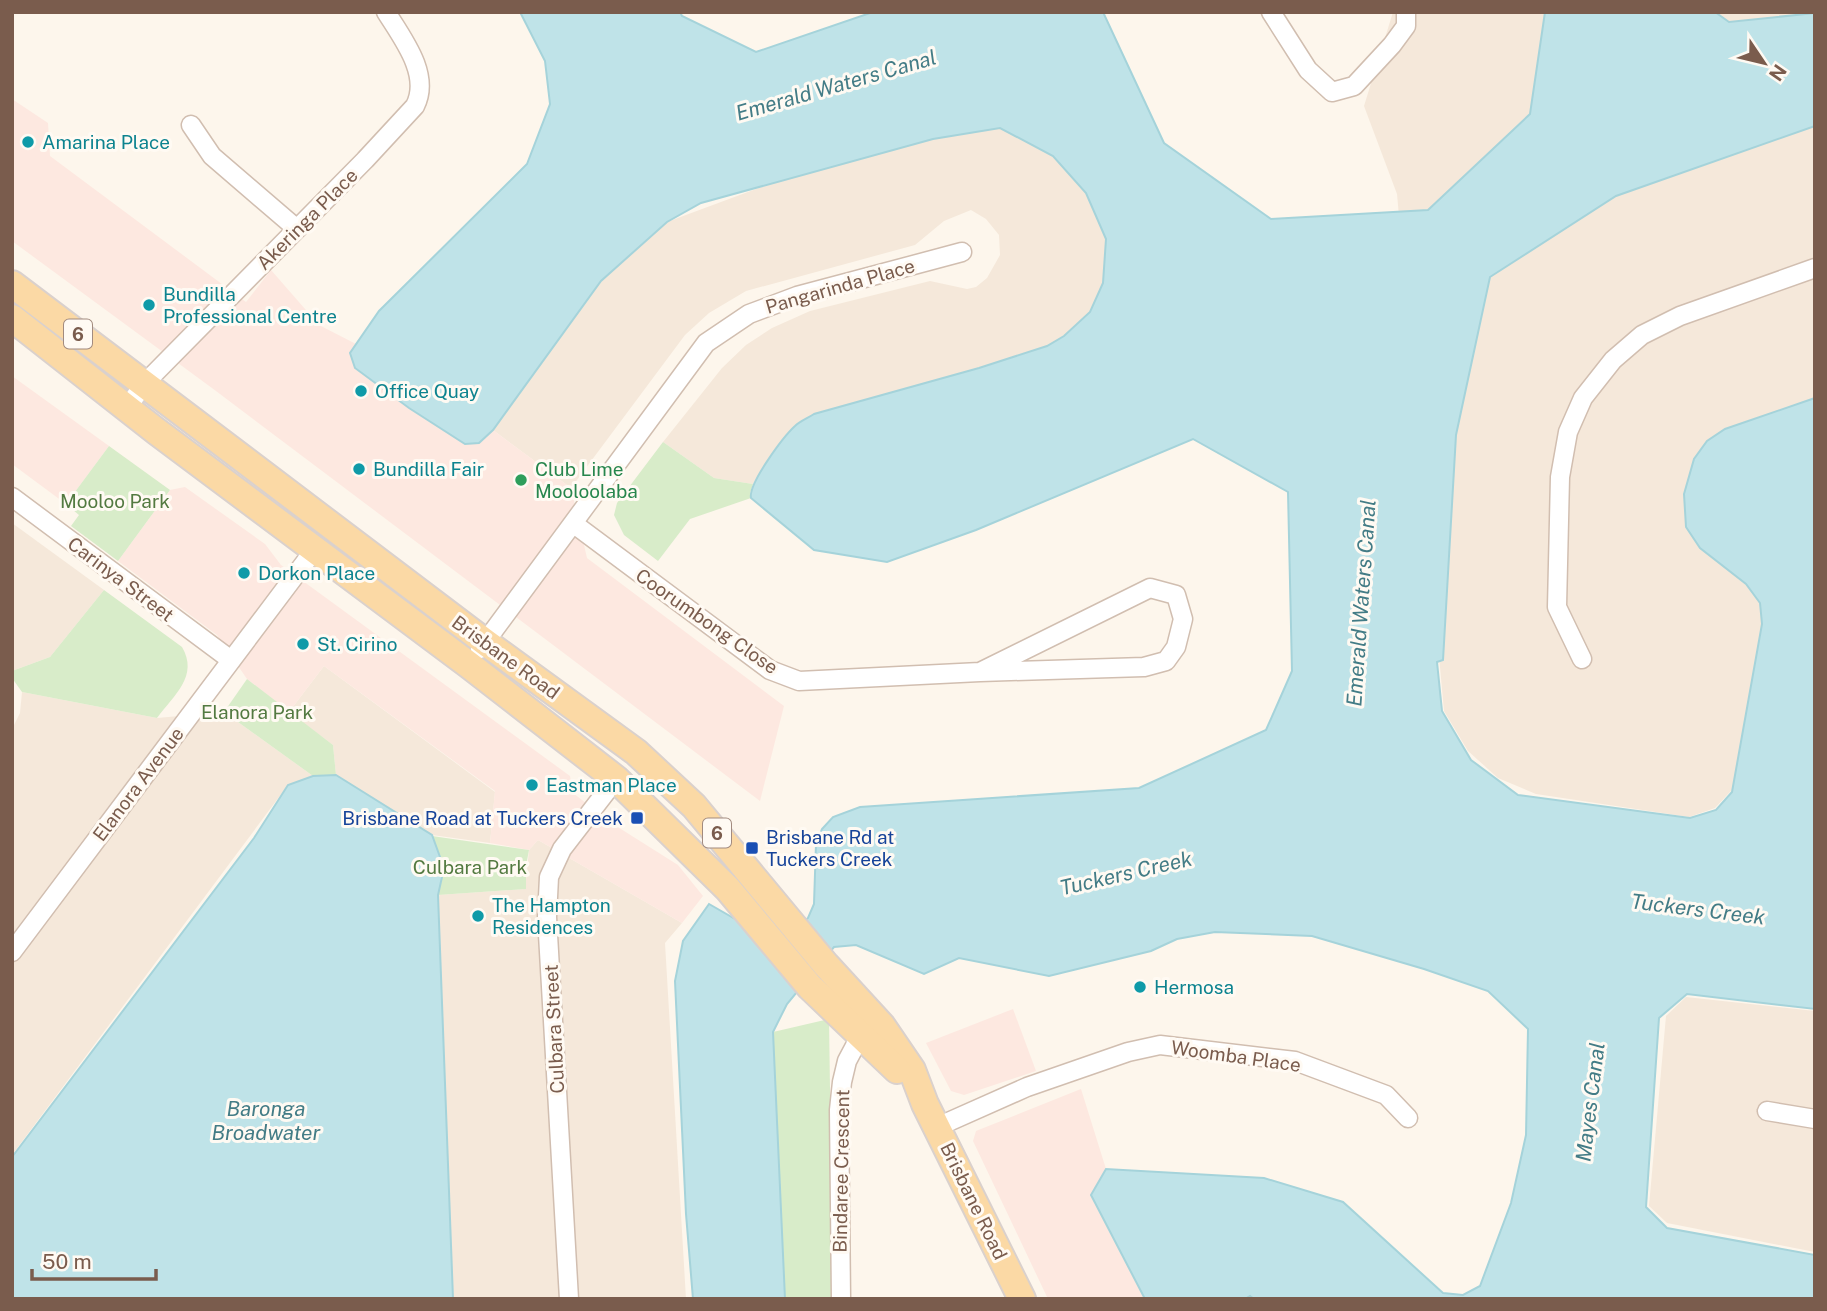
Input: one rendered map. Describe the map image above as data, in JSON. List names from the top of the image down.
{
  "streets": {
    "main road": ["6", "Brisbane Road"],
    "street": [
      "Akeringa Place",
      "Pangarinda Place",
      "Carinya Street",
      "Coorumbong Close",
      "Elanora Avenue",
      "Culbara Street",
      "Woomba Place",
      "Bindaree Crescent"
    ]
  },
  "crossings": [
    ["Akeringa Place", "Brisbane Road"],
    ["Pangarinda Place", "Coorumbong Close"],
    ["Pangarinda Place", "Brisbane Road"],
    ["Carinya Street", "Elanora Avenue"],
    ["Brisbane Road", "Elanora Avenue"],
    ["Brisbane Road", "Culbara Street"],
    ["Brisbane Road", "Woomba Place"],
    ["Brisbane Road", "Bindaree Crescent"]
  ],
  "water": [
    "Emerald Waters Canal",
    "Tuckers Creek",
    "Mayes Canal",
    "Baronga Broadwater"
  ],
  "parks": ["Mooloo Park", "Elanora Park", "Culbara Park"],
  "places": {
    "other": [
      "Amarina Place",
      "Bundilla Professional Centre",
      "Office Quay",
      "Bundilla Fair",
      "Club Lime Mooloolaba",
      "Dorkon Place",
      "St. Cirino",
      "Eastman Place",
      "The Hampton Residences",
      "Hermosa"
    ],
    "transit": ["Brisbane Road at Tuckers Creek", "Brisbane Rd at Tuckers Creek"]
  },
  "scale_bar": "50 m",
  "north": "bottom right"
}
